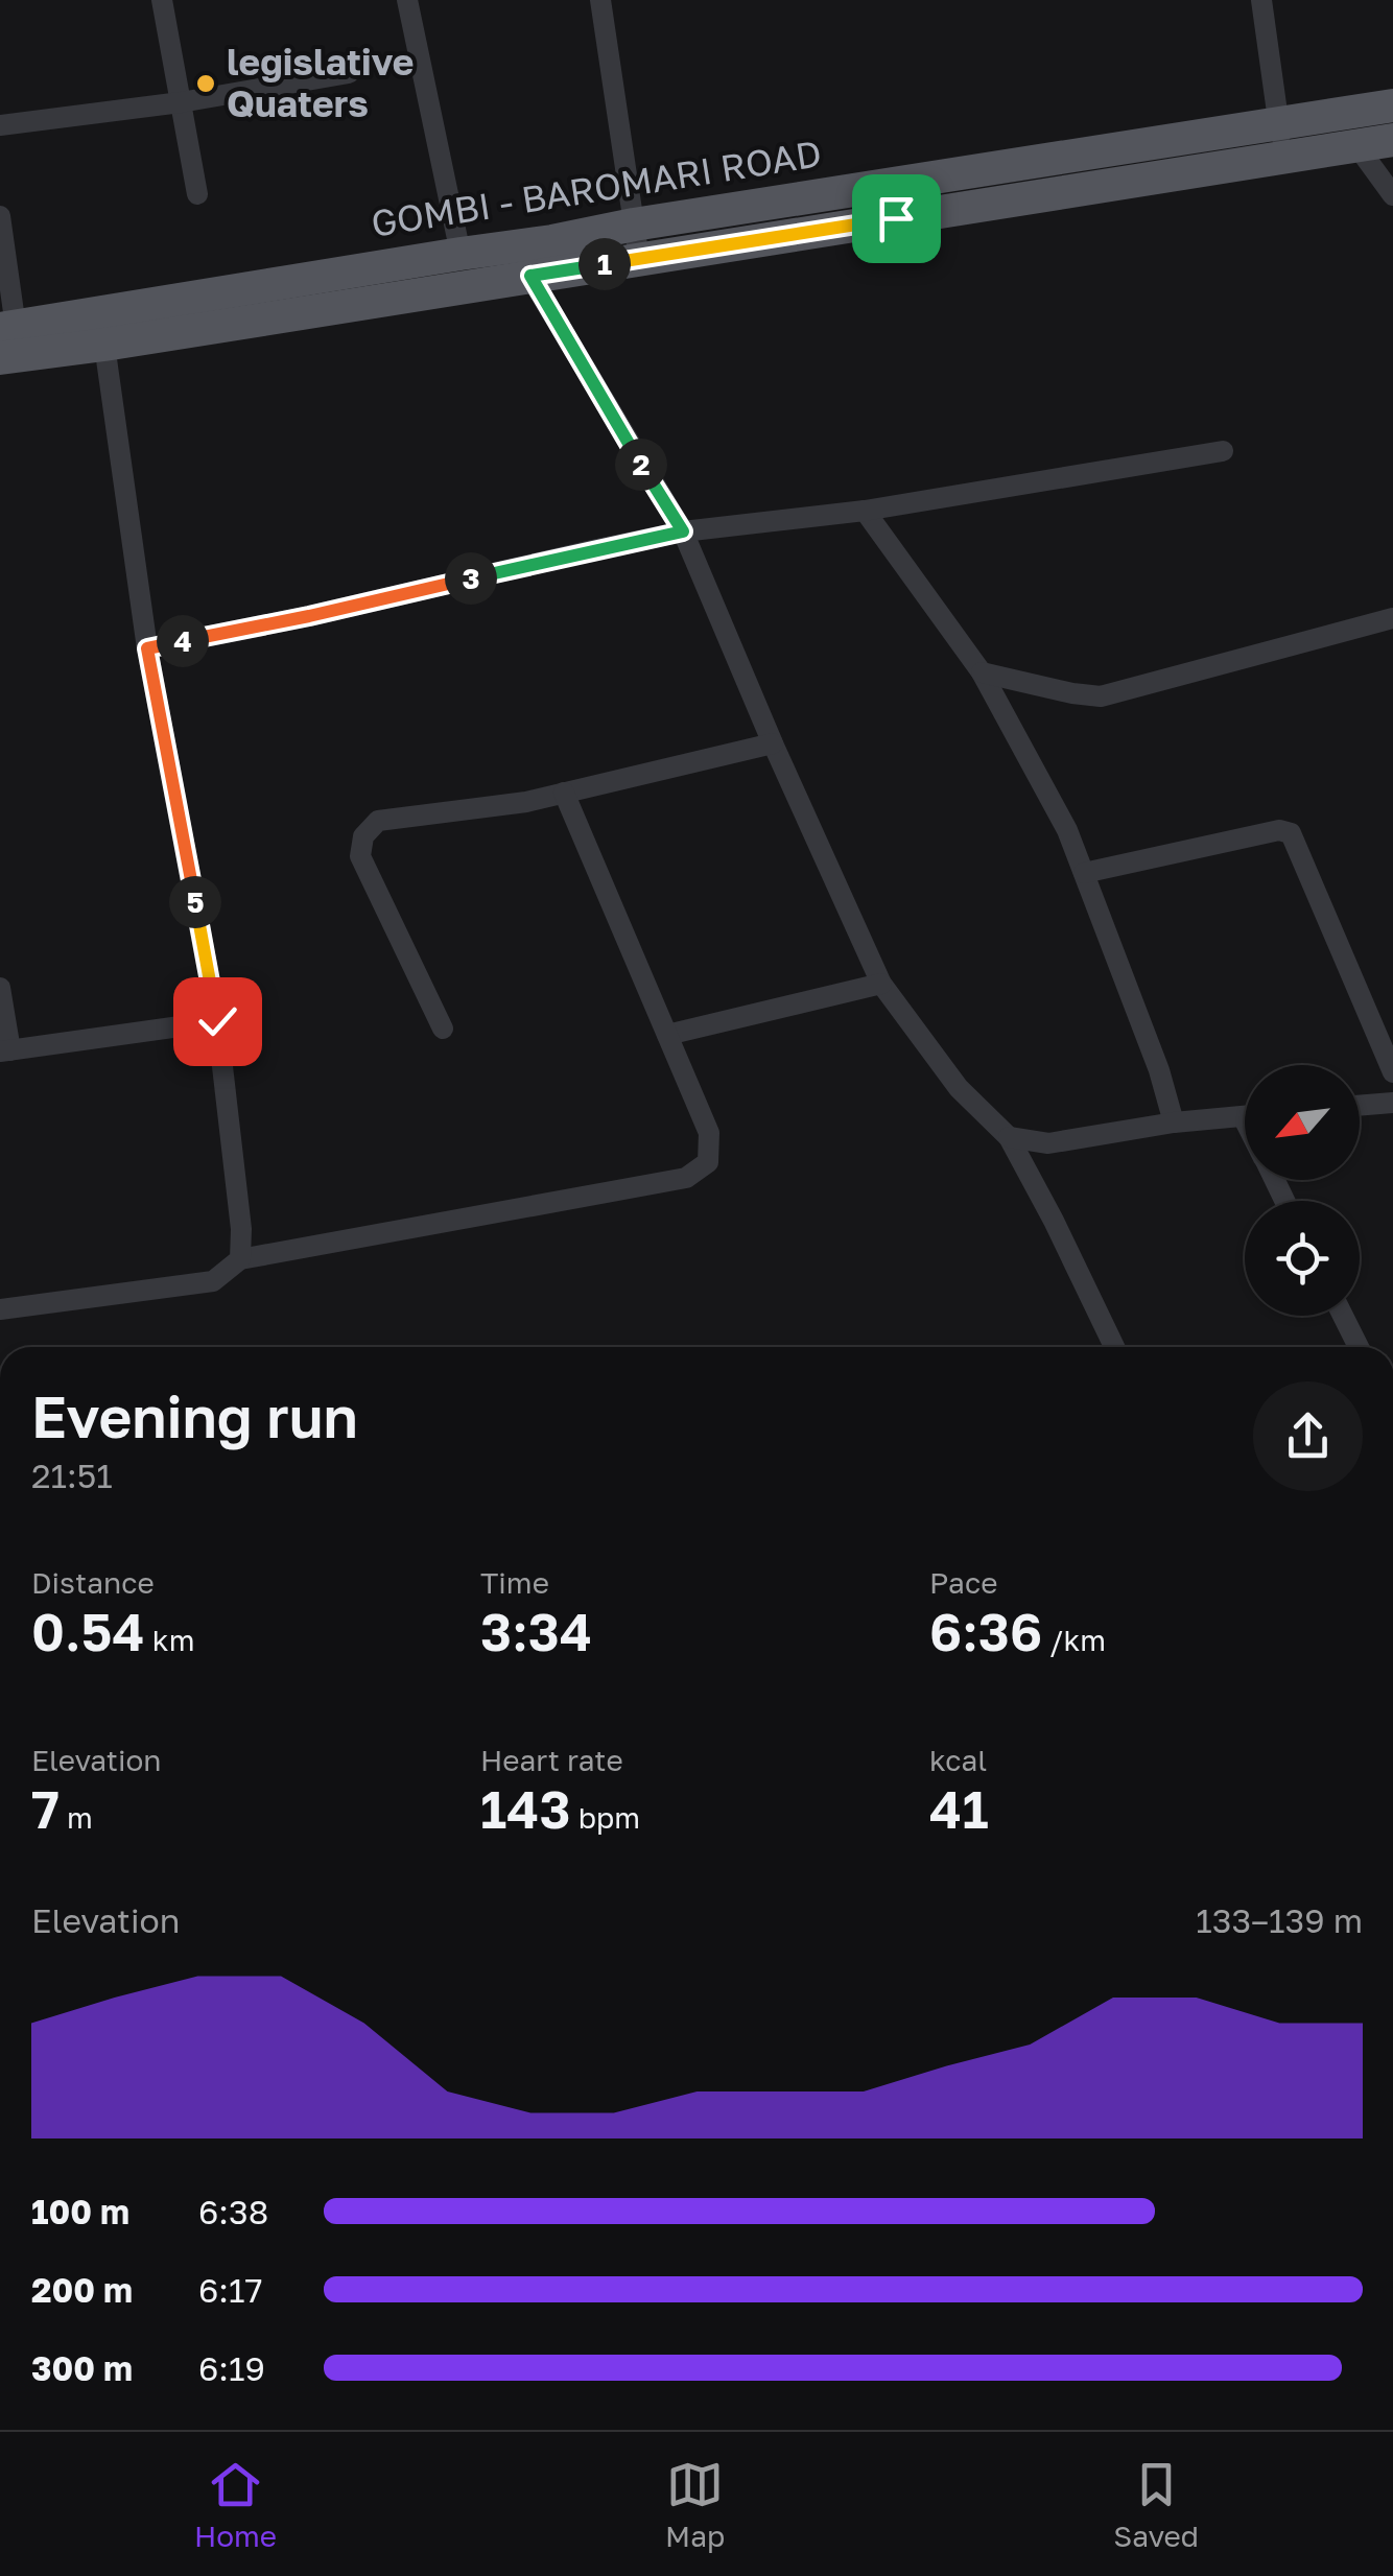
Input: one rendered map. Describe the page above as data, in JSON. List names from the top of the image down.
{
  "streets": {
    "main road": ["GOMBI - BAROMARI ROAD"]
  },
  "places": ["legislative Quaters"],
  "north": "bottom left",
  "page": {
    "pins": [
      "1",
      "2",
      "3",
      "4",
      "5"
    ],
    "heading": ["Evening run", "21:51"],
    "stats": [
      ["Distance", "0.54 km"],
      ["Time", "3:34"],
      ["Pace", "6:36 /km"],
      ["Elevation", "7 m"],
      ["Heart rate", "143 bpm"],
      ["kcal", "41"]
    ],
    "chart": ["Elevation", "133–139 m"],
    "list": [
      {
        "name": "100 m",
        "note": "6:38"
      },
      {
        "name": "200 m",
        "note": "6:17"
      },
      {
        "name": "300 m",
        "note": "6:19"
      }
    ],
    "tabs": ["Home", "Map", "Saved"]
  }
}
